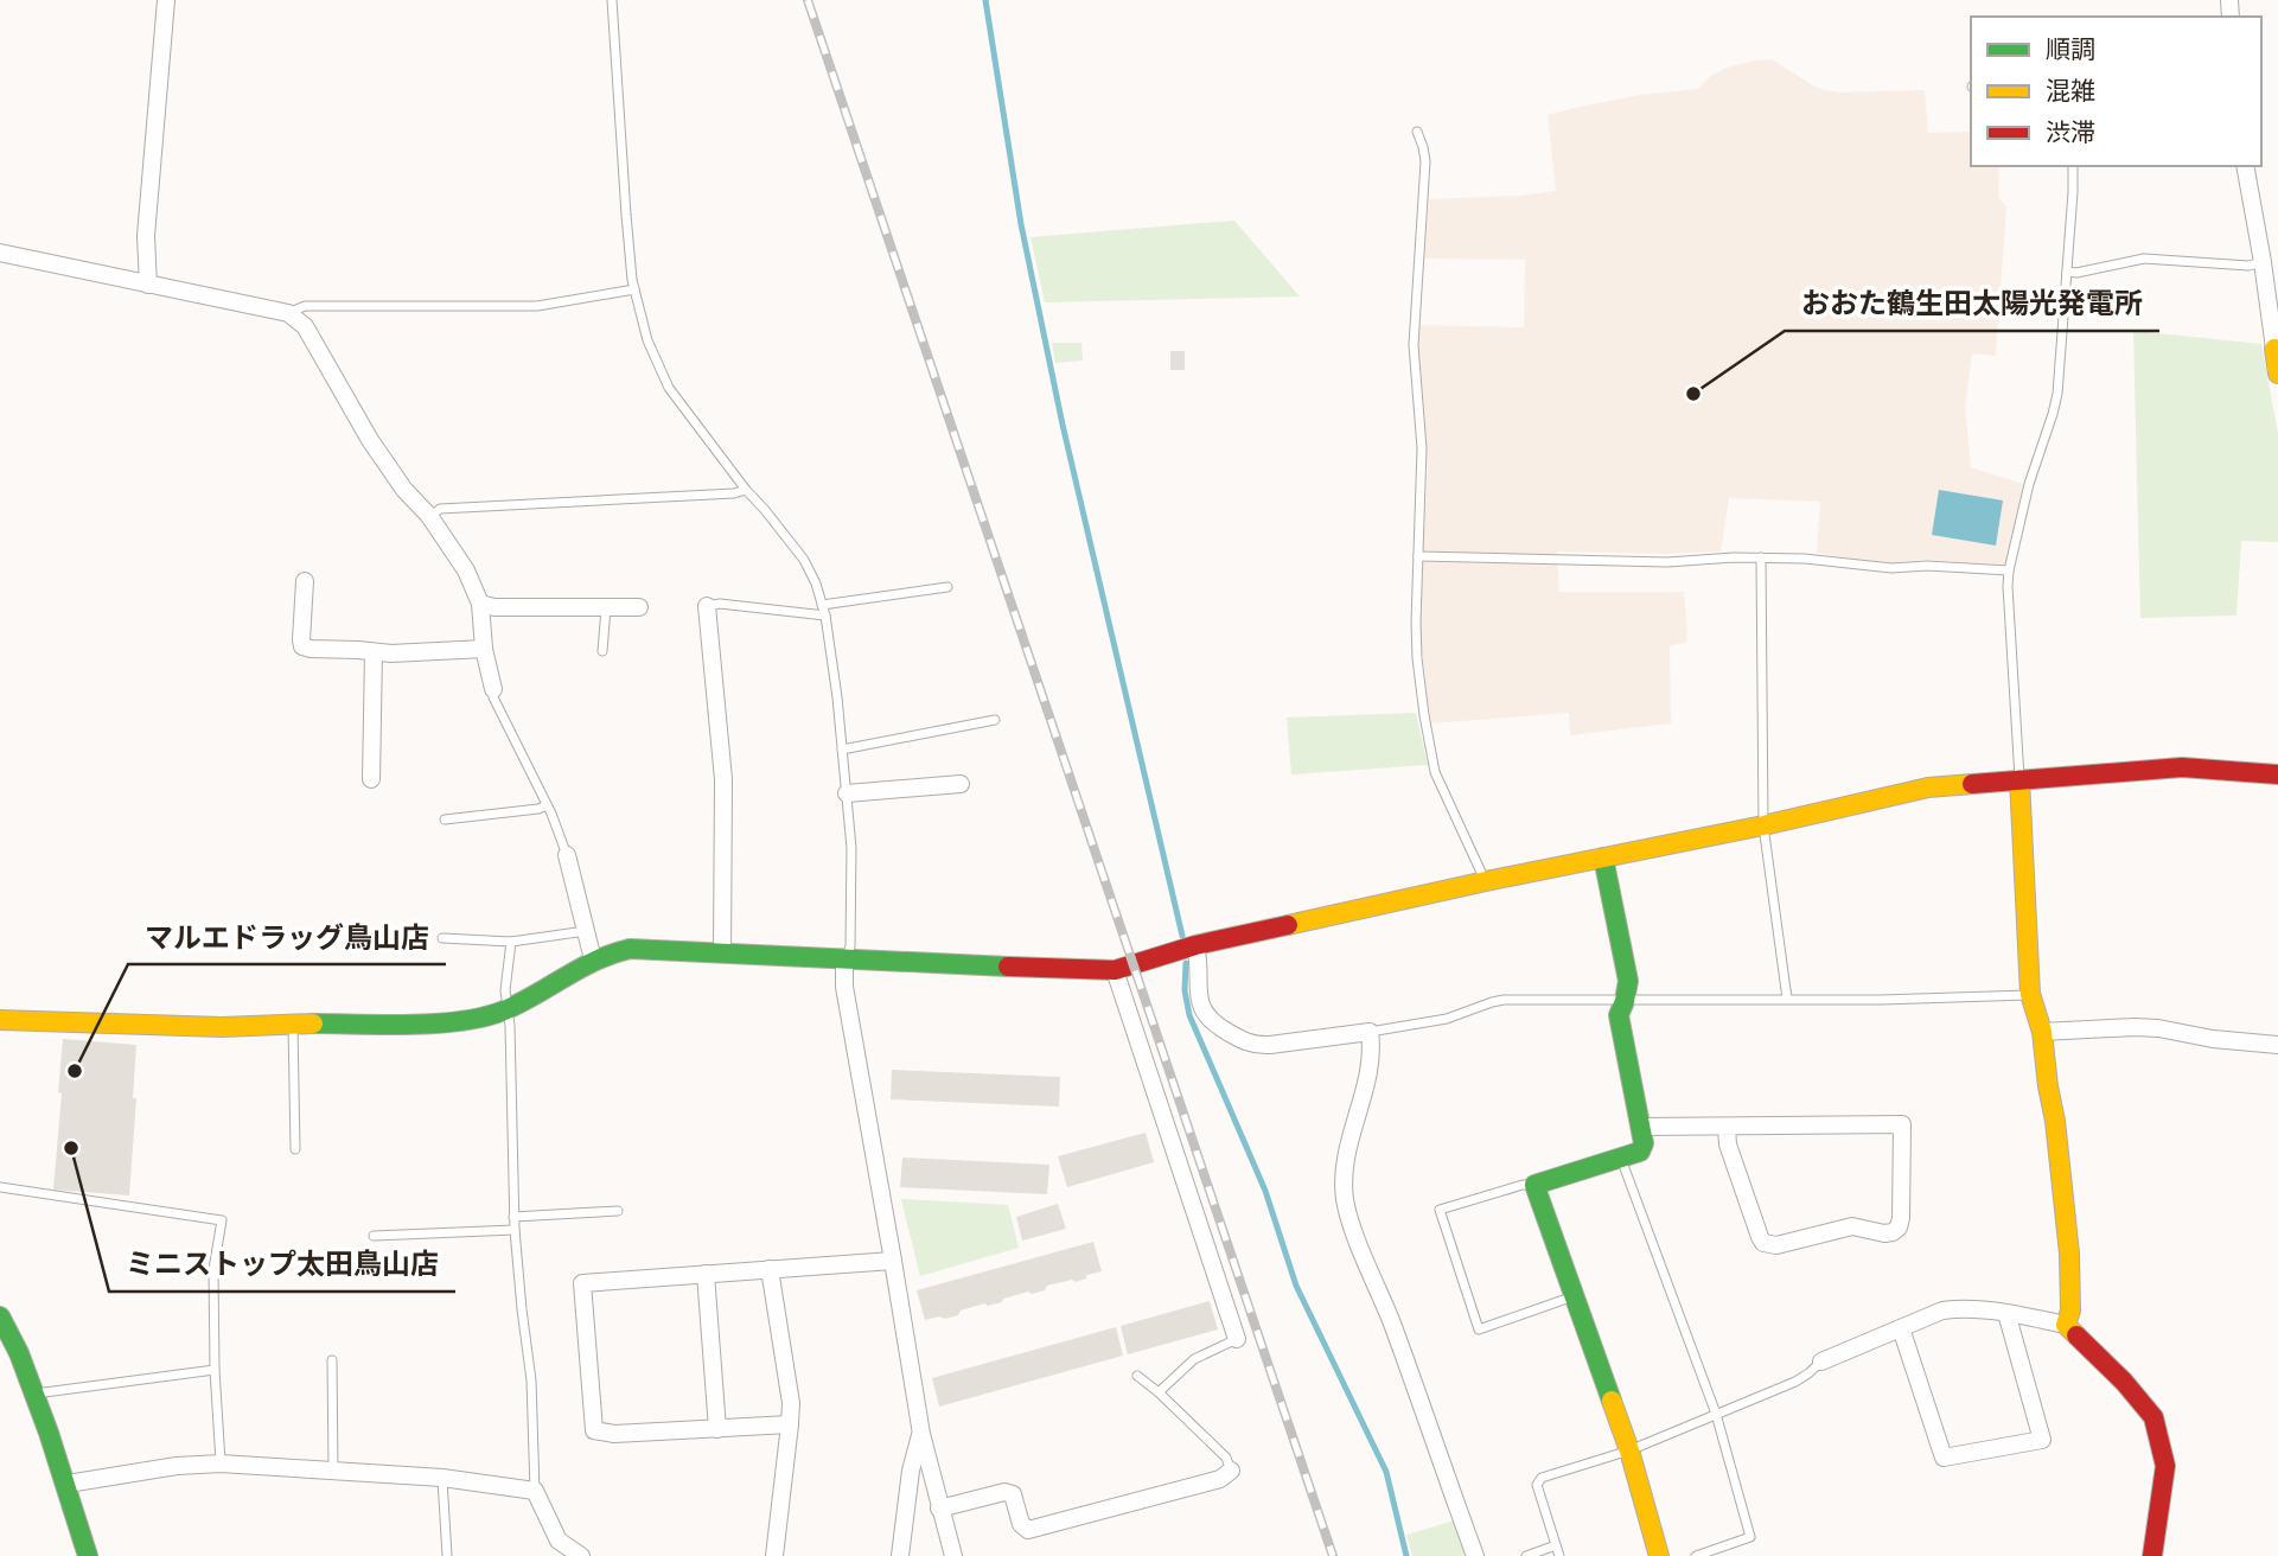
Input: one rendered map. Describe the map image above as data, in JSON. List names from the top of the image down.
{
  "places": ["おおた鶴生田太陽光発電所", "マルエドラッグ鳥山店", "ミニストップ太田鳥山店"],
  "legend": ["順調", "混雑", "渋滞"]
}
